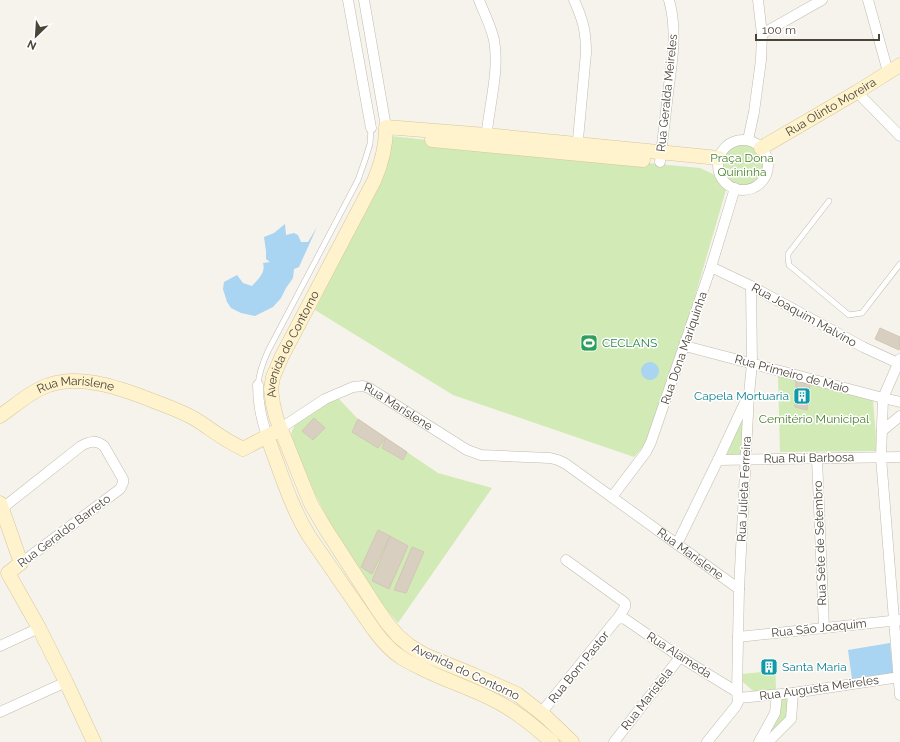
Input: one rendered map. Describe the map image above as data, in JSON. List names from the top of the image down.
{
  "streets": {
    "street": [
      "Rua Geralda Meireles",
      "Rua Olinto Moreira",
      "Rua Joaquim Malvino",
      "Avenida do Contorno",
      "Rua Dona Mariquinha",
      "Rua Primeiro de Maio",
      "Rua Marislene",
      "Rua Rui Barbosa",
      "Rua Julieta Ferreira",
      "Rua Geraldo Barreto",
      "Rua Sete de Setembro",
      "Rua São Joaquim",
      "Rua Alameda",
      "Rua Bom Pastor",
      "Rua Augusta Meireles",
      "Rua Maristela"
    ]
  },
  "crossings": [
    ["Rua Olinto Moreira", "Rua Dona Mariquinha"],
    ["Rua Joaquim Malvino", "Rua Dona Mariquinha"],
    ["Rua Joaquim Malvino", "Rua Julieta Ferreira"],
    ["Avenida do Contorno", "Rua Marislene"],
    ["Avenida do Contorno", "Rua Bom Pastor"],
    ["Rua Dona Mariquinha", "Rua Primeiro de Maio"],
    ["Rua Dona Mariquinha", "Rua Marislene"],
    ["Rua Primeiro de Maio", "Rua Julieta Ferreira"],
    ["Rua Marislene", "Rua Julieta Ferreira"],
    ["Rua Rui Barbosa", "Rua Julieta Ferreira"],
    ["Rua Rui Barbosa", "Rua Sete de Setembro"],
    ["Rua Julieta Ferreira", "Rua São Joaquim"],
    ["Rua Julieta Ferreira", "Rua Alameda"],
    ["Rua Julieta Ferreira", "Rua Augusta Meireles"],
    ["Rua Sete de Setembro", "Rua São Joaquim"],
    ["Rua Alameda", "Rua Bom Pastor"],
    ["Rua Alameda", "Rua Augusta Meireles"],
    ["Rua Alameda", "Rua Maristela"]
  ],
  "parks": ["Praça Dona Quininha", "Cemitério Municipal"],
  "places": {
    "sports": ["CECLANS"],
    "building": ["Capela Mortuaria", "Santa Maria"]
  },
  "scale_bar": "100 m",
  "north": "bottom left"
}
